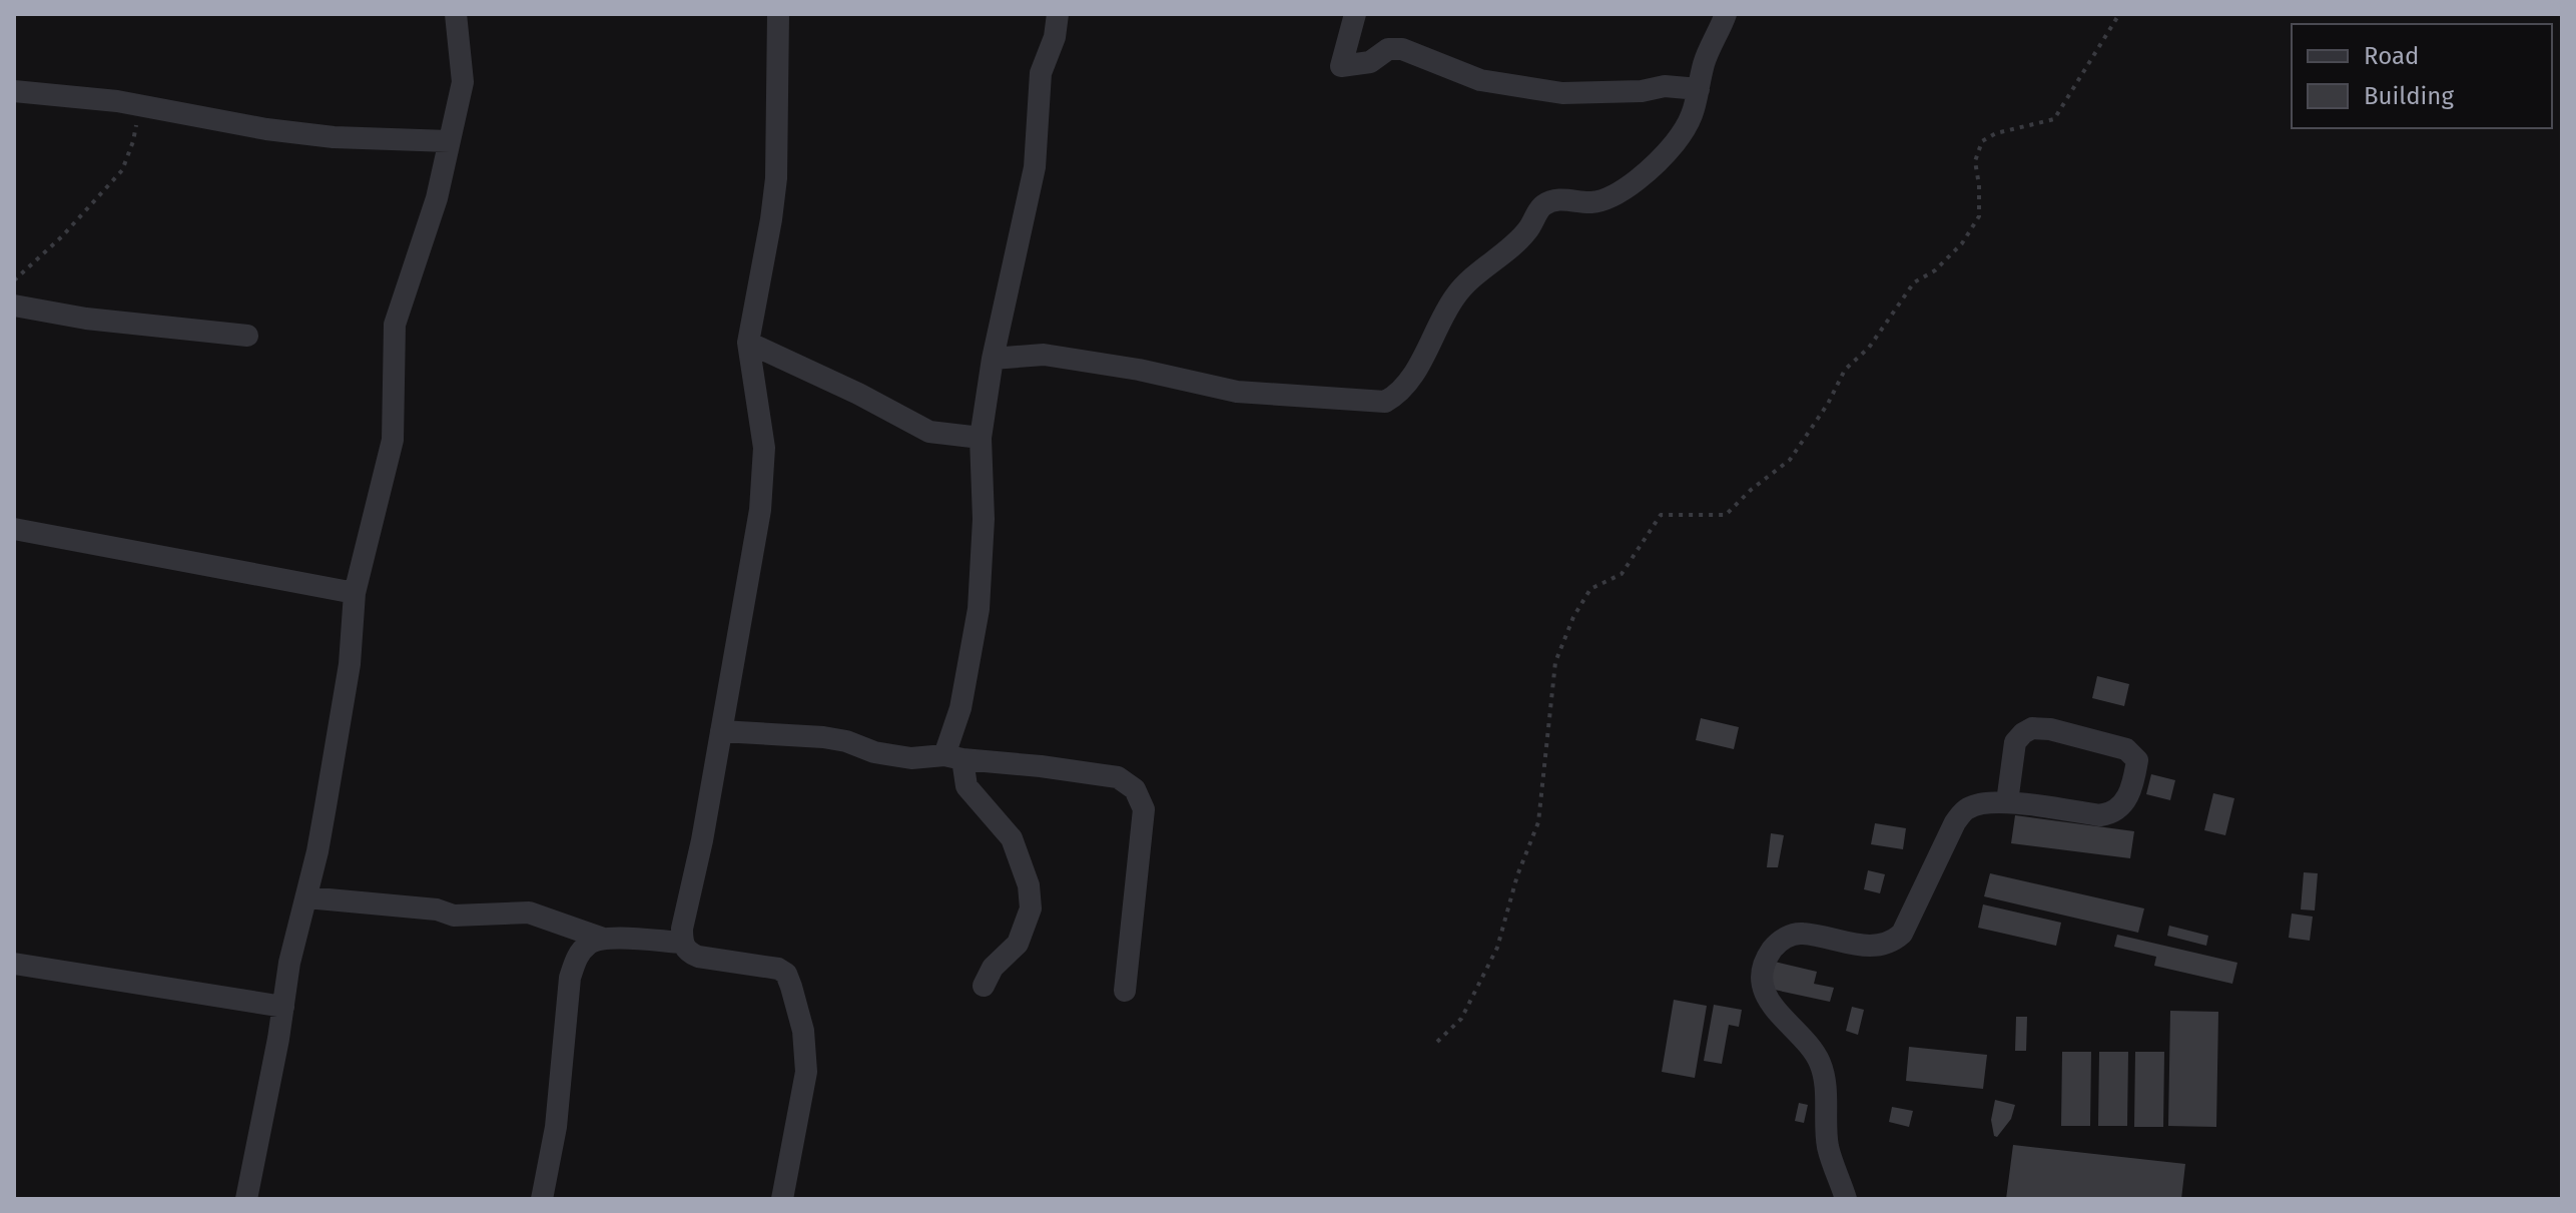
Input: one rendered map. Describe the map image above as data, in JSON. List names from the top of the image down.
{
  "legend": ["Road", "Building"]
}
